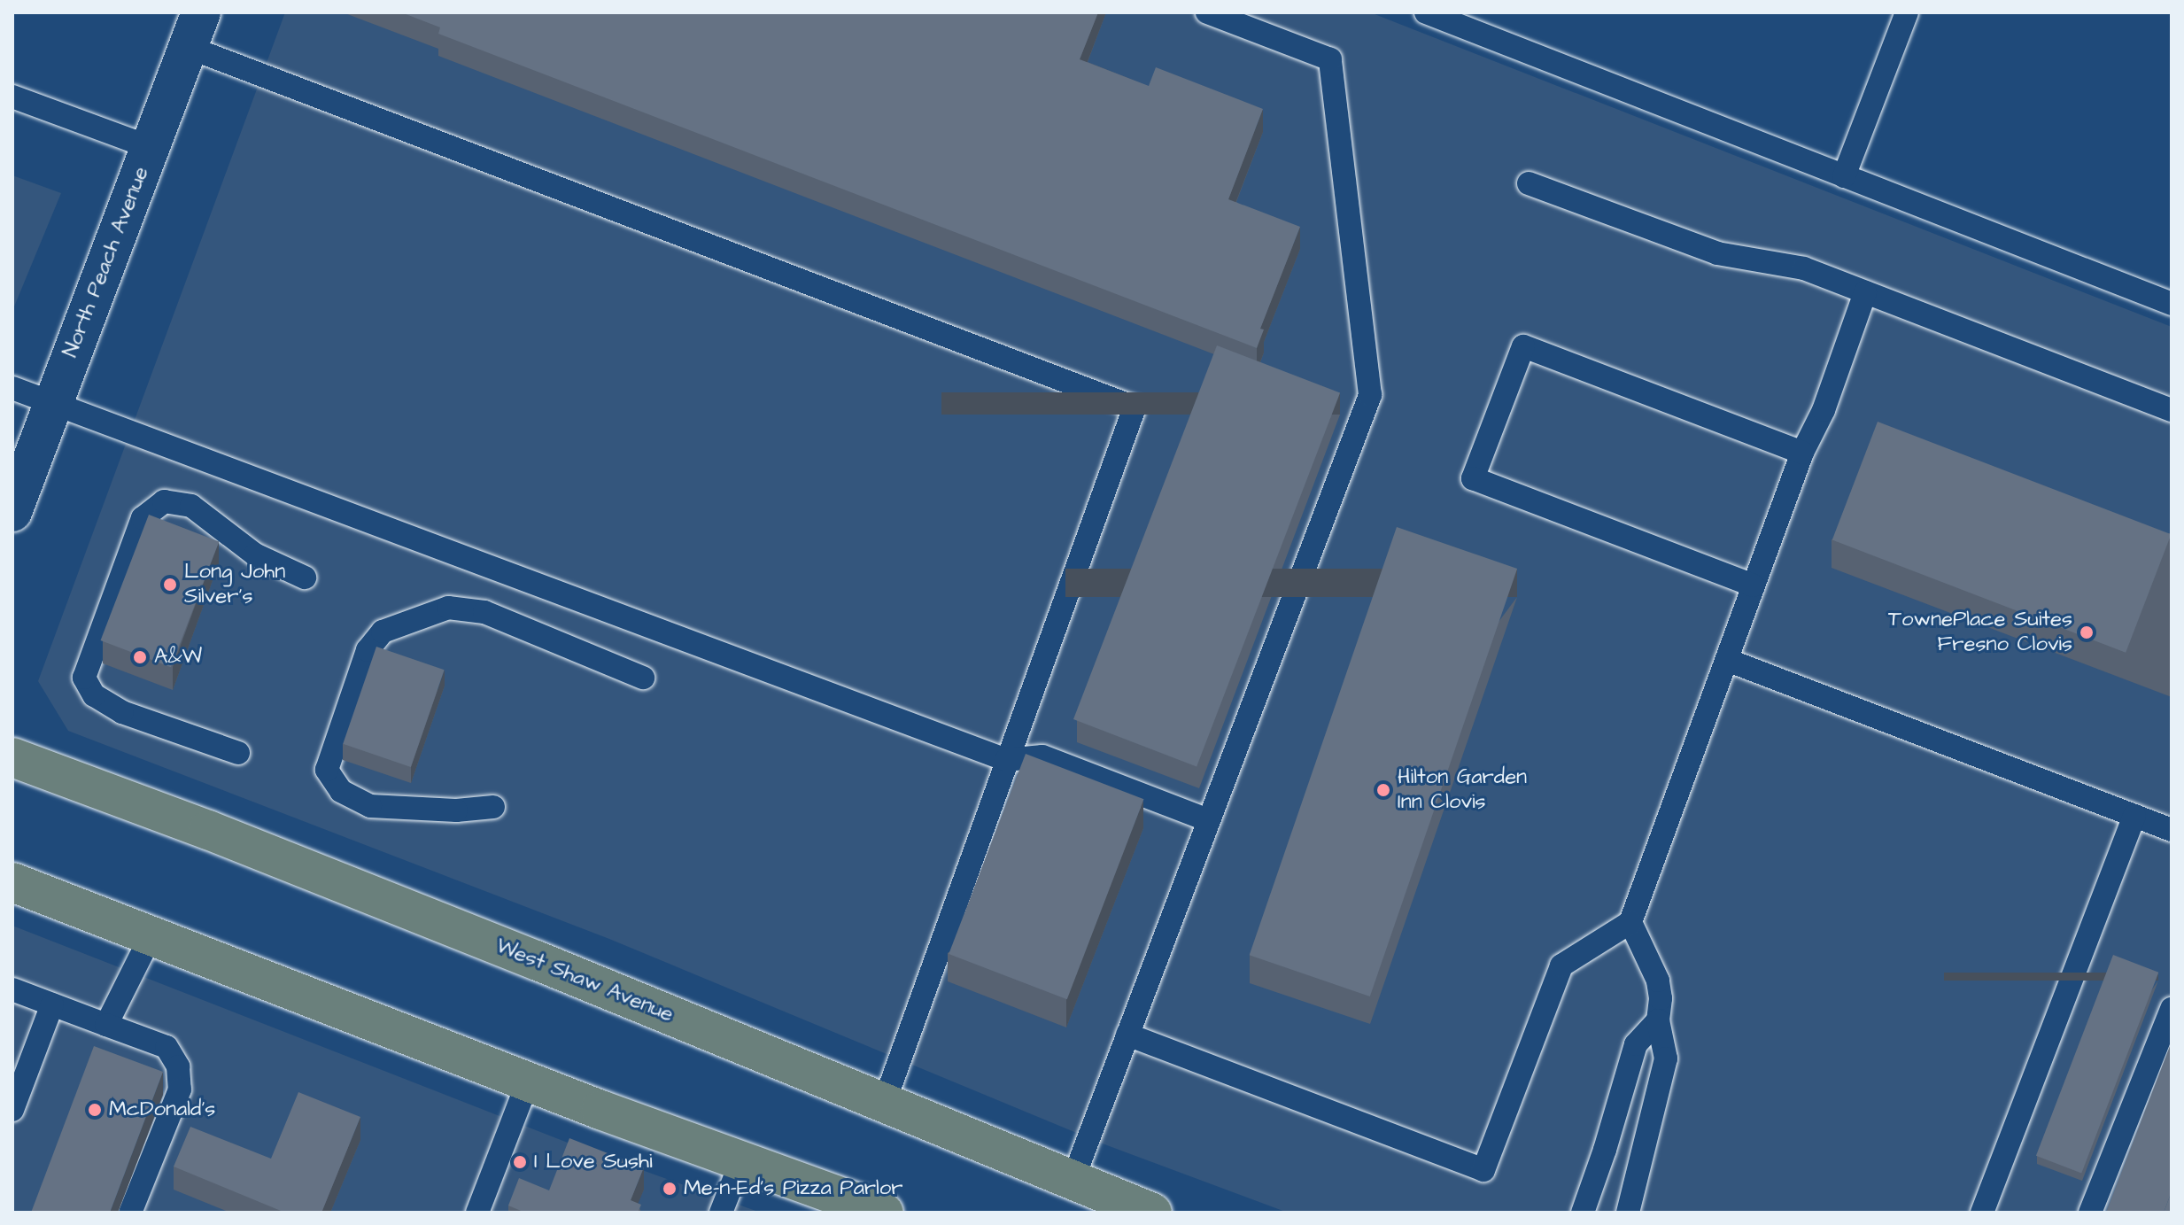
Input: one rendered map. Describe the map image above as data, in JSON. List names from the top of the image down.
{
  "streets": {
    "main road": ["North Peach Avenue", "West Shaw Avenue"]
  },
  "places": [
    "Long John Silver's",
    "TownePlace Suites Fresno Clovis",
    "A&W",
    "Hilton Garden Inn Clovis",
    "McDonald's",
    "I Love Sushi",
    "Me-n-Ed's Pizza Parlor"
  ]
}
